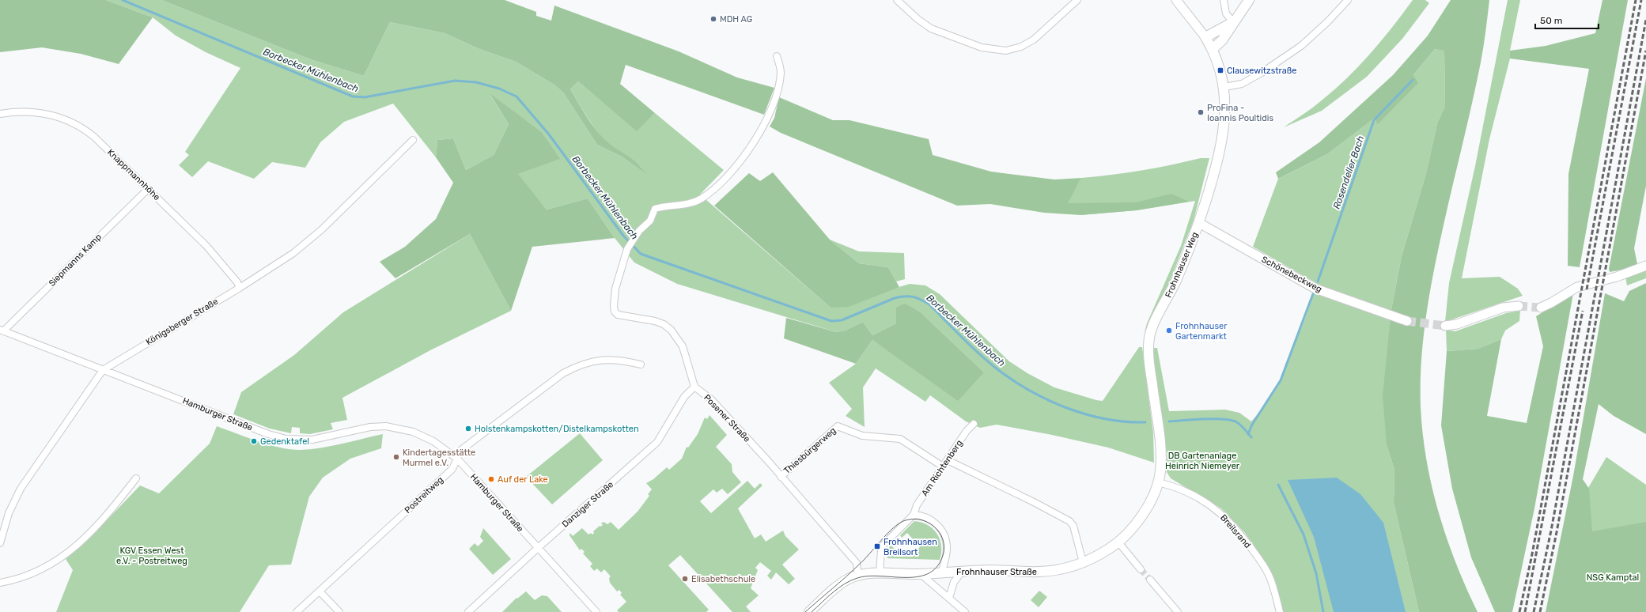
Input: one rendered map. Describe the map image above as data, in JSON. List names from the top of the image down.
{
  "streets": {
    "main road": ["Frohnhauser Weg", "Frohnhauser Straße"],
    "street": [
      "Knappmannhöhe",
      "Siepmanns Kamp",
      "Schönebeckweg",
      "Königsberger Straße",
      "Hamburger Straße",
      "Posener Straße",
      "Thiesbürgerweg",
      "Am Richtenberg",
      "Postreitweg",
      "Danziger Straße",
      "Breilsrand"
    ]
  },
  "crossings": [
    ["Knappmannhöhe", "Siepmanns Kamp"],
    ["Knappmannhöhe", "Königsberger Straße"],
    ["Siepmanns Kamp", "Hamburger Straße"],
    ["Frohnhauser Weg", "Schönebeckweg"],
    ["Frohnhauser Weg", "Breilsrand"],
    ["Frohnhauser Weg", "Frohnhauser Straße"],
    ["Königsberger Straße", "Hamburger Straße"],
    ["Hamburger Straße", "Postreitweg"],
    ["Hamburger Straße", "Danziger Straße"],
    ["Posener Straße", "Thiesbürgerweg"],
    ["Posener Straße", "Danziger Straße"],
    ["Posener Straße", "Frohnhauser Straße"],
    ["Thiesbürgerweg", "Am Richtenberg"],
    ["Am Richtenberg", "Frohnhauser Straße"],
    ["Breilsrand", "Frohnhauser Straße"]
  ],
  "water": ["Borbecker Mühlenbach", "Rosendeller Bach"],
  "parks": ["DB Gartenanlage Heinrich Niemeyer", "KGV Essen West e.V. - Postreitweg", "NSG Kamptal"],
  "places": {
    "other": [
      "MDH AG",
      "ProFina - Ioannis Poultidis",
      "Frohnhauser Gartenmarkt",
      "Holstenkampskotten/Distelkampskotten",
      "Gedenktafel",
      "Kindertagesstätte Murmel e.V.",
      "Auf der Lake",
      "Elisabethschule"
    ],
    "transit": ["Clausewitzstraße", "Frohnhausen Breilsort"]
  },
  "scale_bar": "50 m"
}
